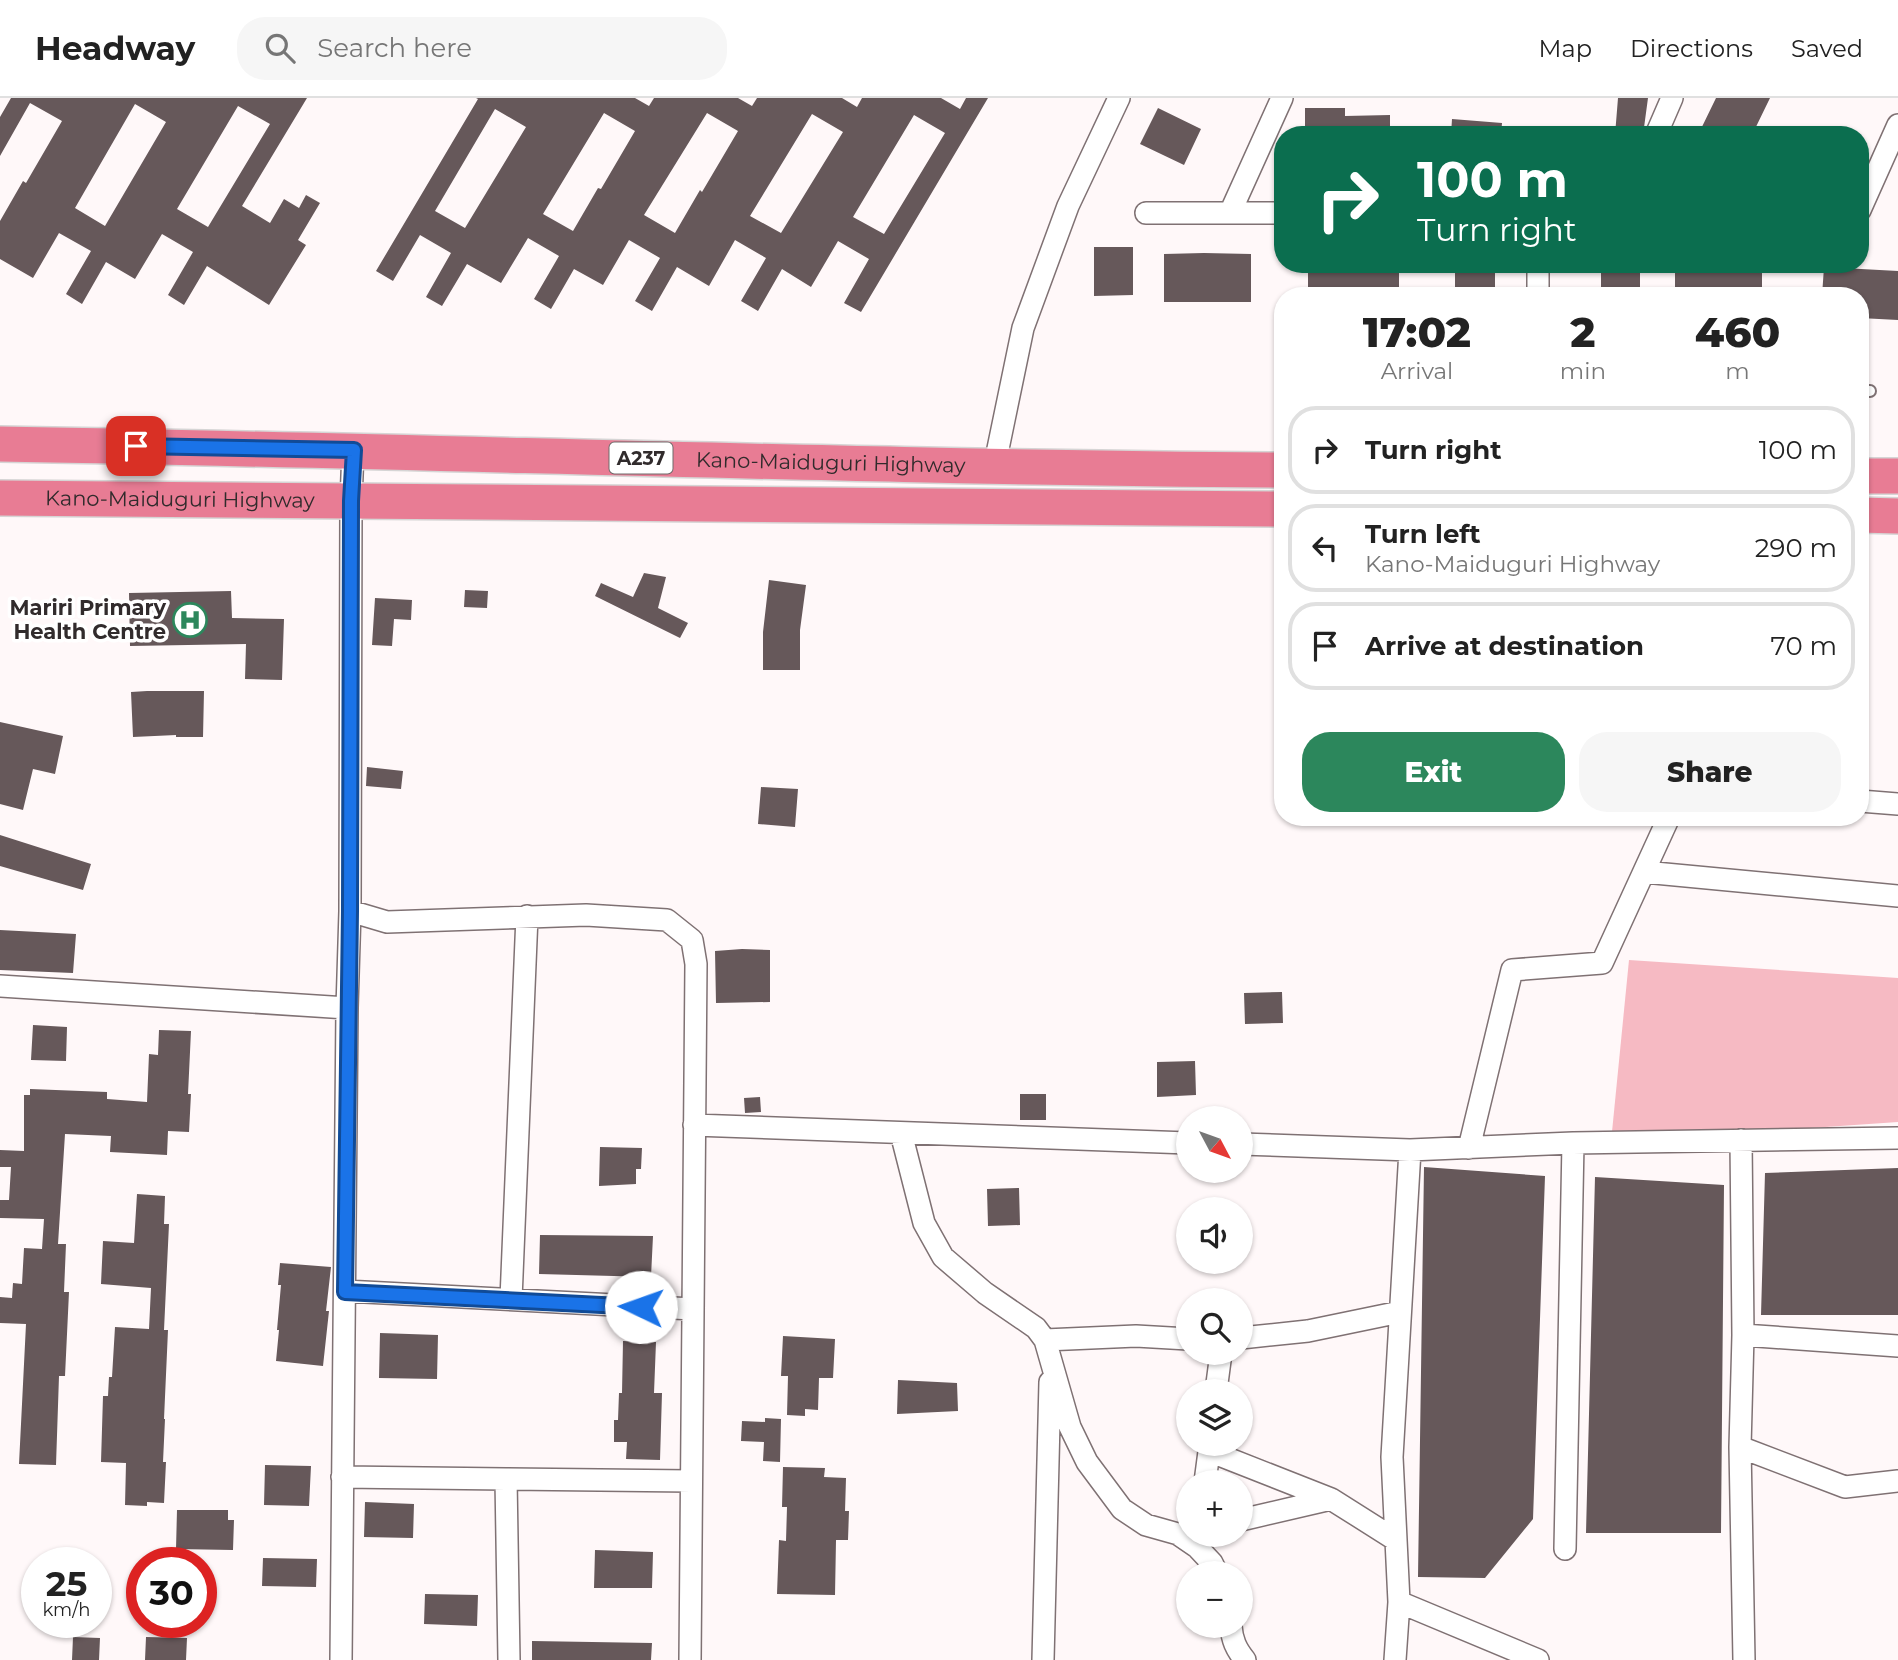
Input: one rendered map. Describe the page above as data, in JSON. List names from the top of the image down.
{
  "streets": {
    "highway": ["A237", "Kano-Maiduguri Highway"]
  },
  "places": {
    "hospital": ["Mariri Primary Health Centre"]
  },
  "north": "bottom right",
  "page": {
    "header": "Headway",
    "search": "Search here",
    "nav": ["Map", "Directions", "Saved"],
    "turn": ["100 m", "Turn right"],
    "eta": [
      "17:02",
      "Arrival",
      "2",
      "min",
      "460",
      "m"
    ],
    "list": [
      {
        "name": "Turn right",
        "value": "100 m"
      },
      {
        "name": "Turn left",
        "note": "Kano-Maiduguri Highway",
        "value": "290 m"
      },
      {
        "name": "Arrive at destination",
        "value": "70 m"
      }
    ],
    "buttons": ["Exit", "Share"],
    "map_buttons": ["+", "−"],
    "speed": "25 km/h",
    "limit": "30"
  }
}
